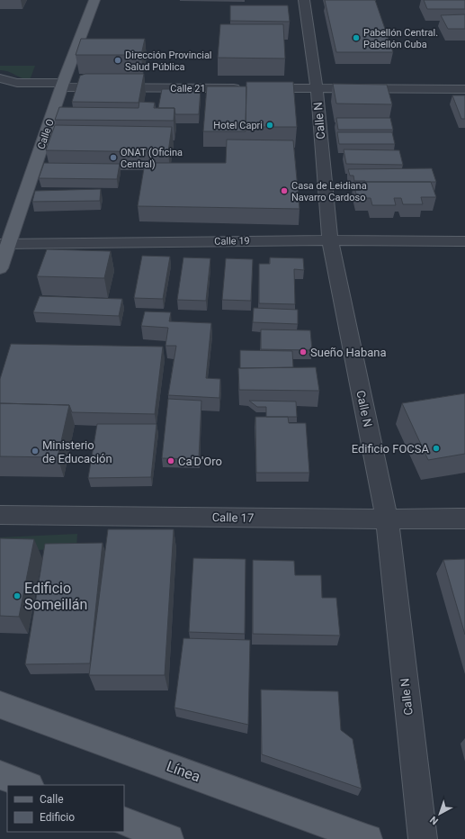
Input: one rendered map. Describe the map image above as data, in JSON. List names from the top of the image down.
{
  "streets": {
    "main road": ["Calle O", "Línea"],
    "street": [
      "Calle 21",
      "Calle N",
      "Calle 19",
      "Calle 17"
    ]
  },
  "crossings": [
    ["Calle 21", "Calle N"],
    ["Calle 21", "Calle O"],
    ["Calle N", "Calle 19"],
    ["Calle N", "Calle 17"],
    ["Calle O", "Calle 19"]
  ],
  "places": [
    "Pabellón Central. Pabellón Cuba",
    "Dirección Provincial Salud Pública",
    "Hotel Capri",
    "ONAT (Oficina Central)",
    "Casa de Leidiana Navarro Cardoso",
    "Sueño Habana",
    "Edificio FOCSA",
    "Ministerio de Educación",
    "Ca'D'Oro",
    "Edificio Someillán"
  ],
  "legend": ["Calle", "Edificio"],
  "north": "bottom left"
}
